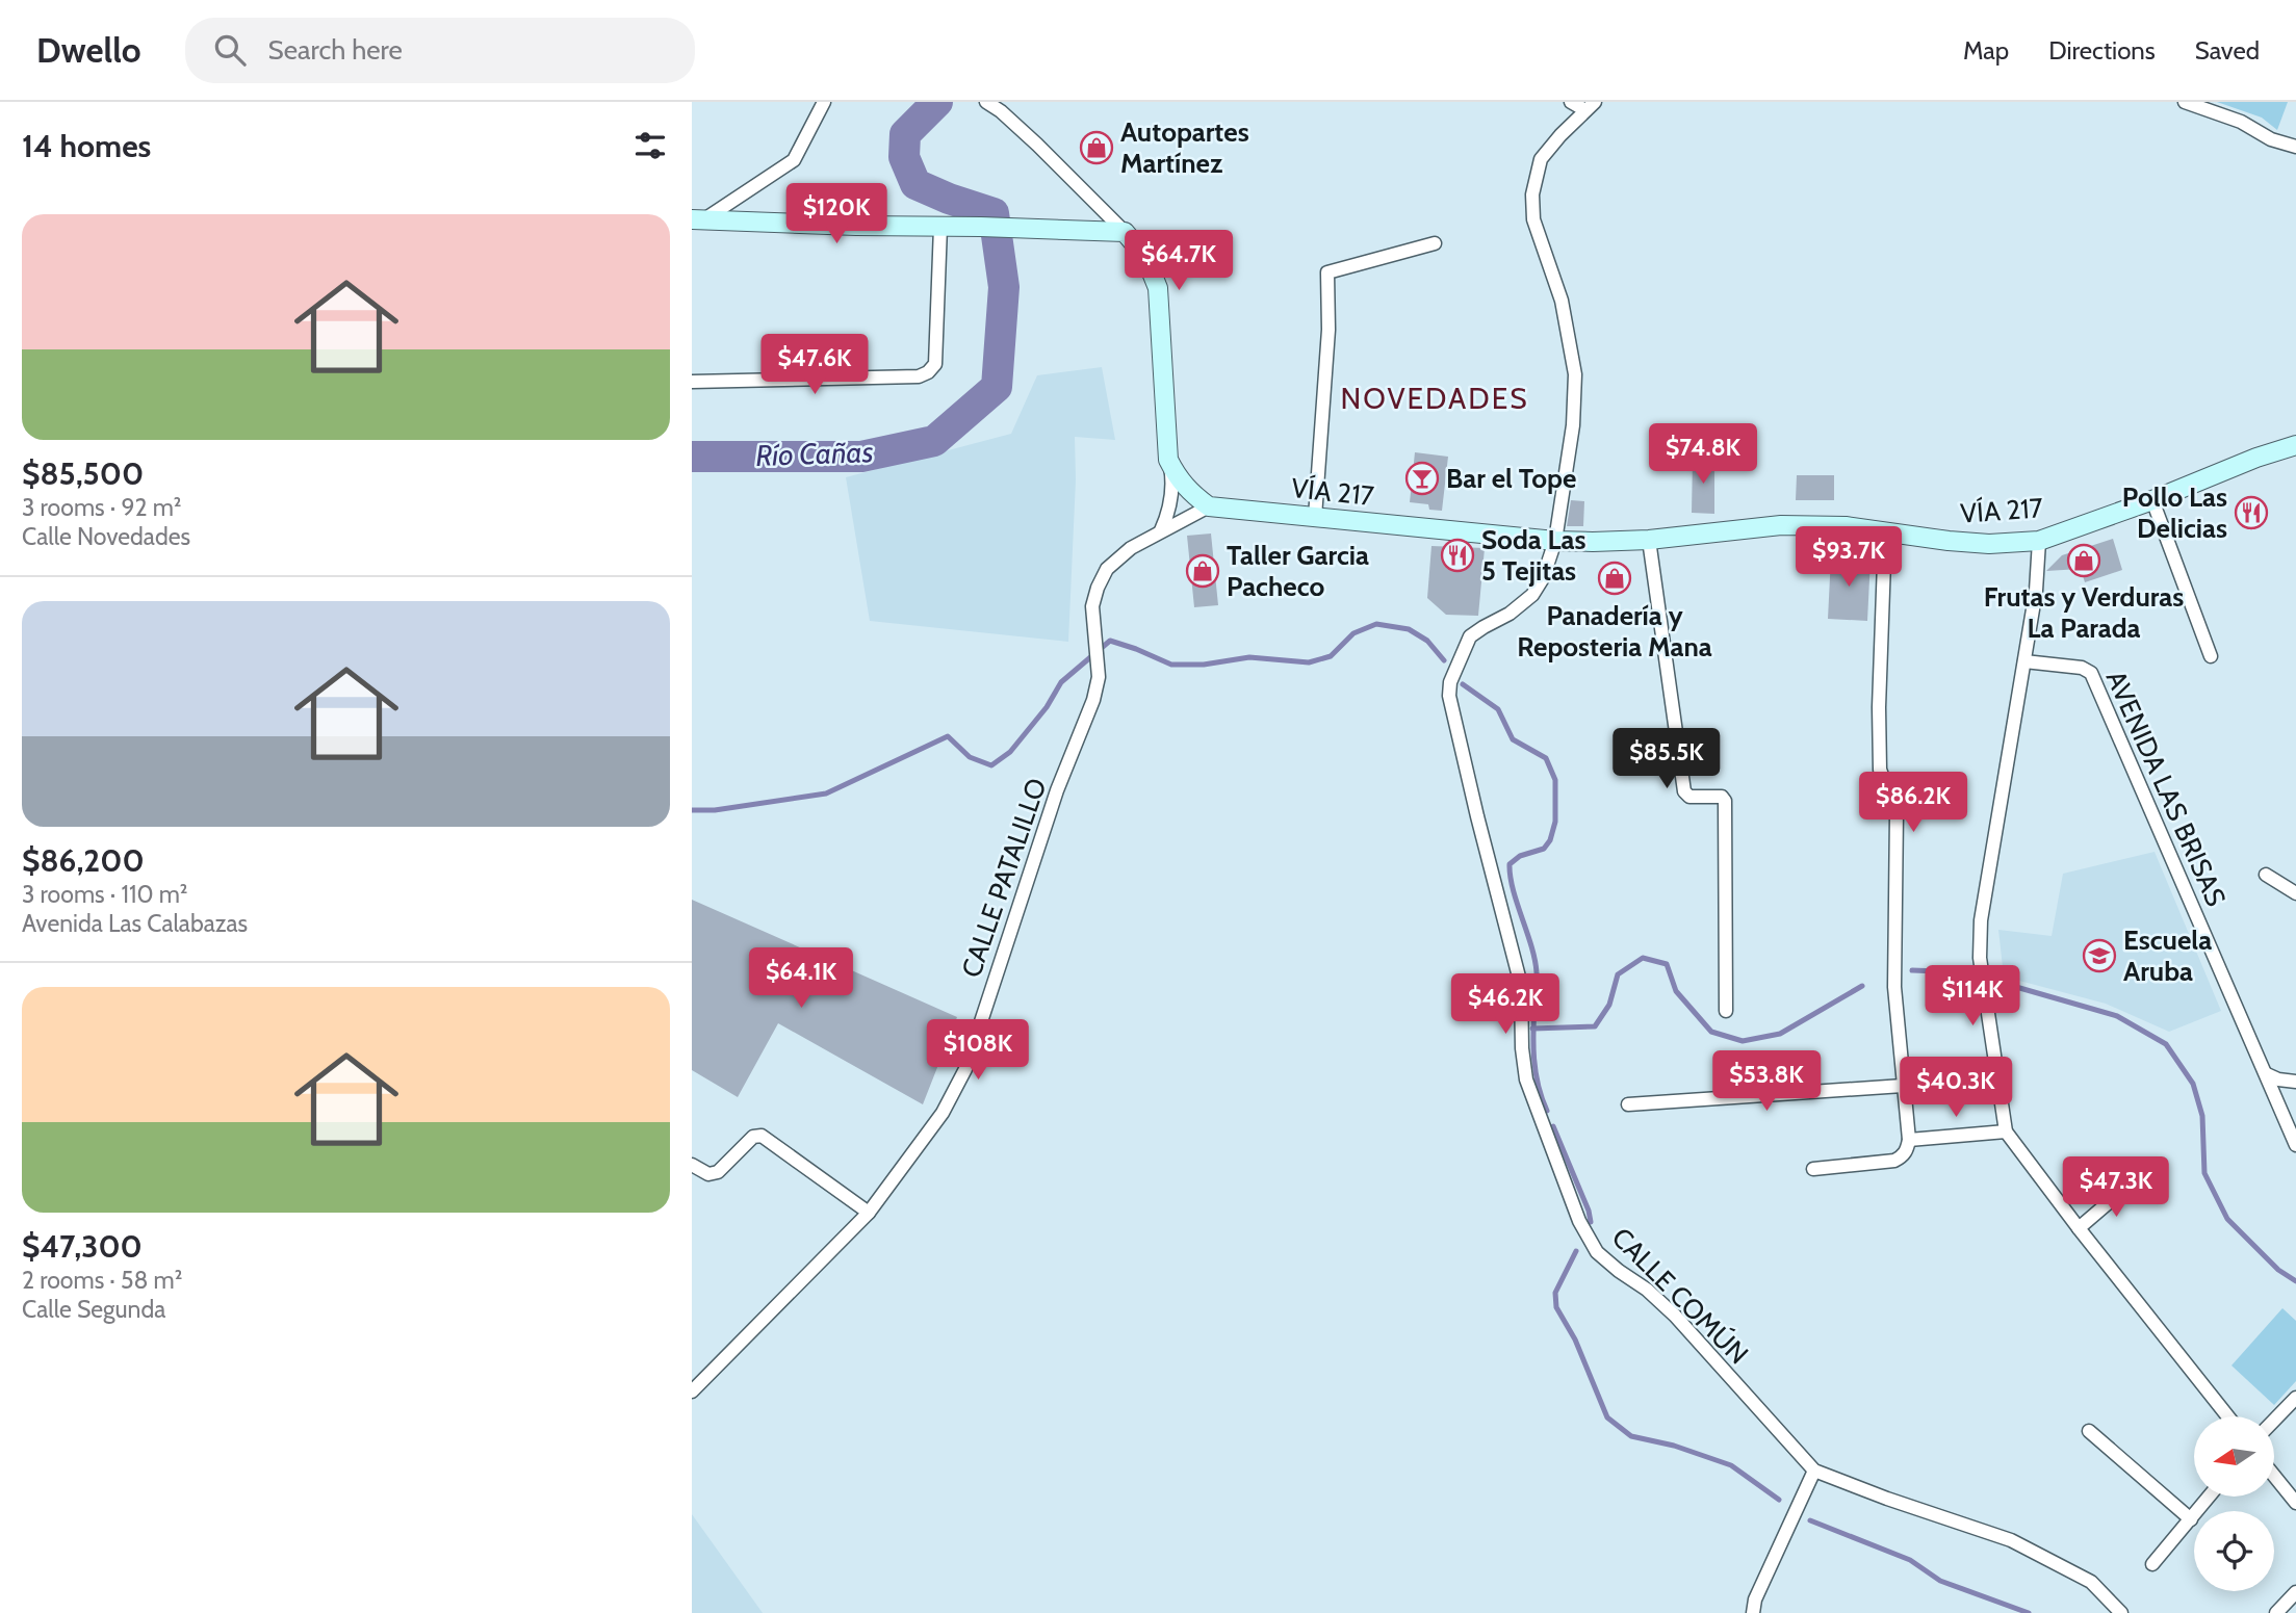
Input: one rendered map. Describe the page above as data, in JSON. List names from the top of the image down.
{
  "streets": {
    "main road": ["VÍA 217"],
    "street": ["AVENIDA LAS BRISAS", "CALLE PATALILLO", "CALLE COMÚN"]
  },
  "crossings": [
    ["VÍA 217", "CALLE PATALILLO"],
    ["VÍA 217", "CALLE COMÚN"]
  ],
  "districts": ["NOVEDADES"],
  "water": ["Río Cañas"],
  "places": {
    "shop": [
      "Autopartes Martínez",
      "Frutas y Verduras La Parada",
      "Taller Garcia Pacheco",
      "Panadería y Reposteria Mana"
    ],
    "bar": ["Bar el Tope"],
    "restaurant": ["Pollo Las Delicias", "Soda Las 5 Tejitas"],
    "school or university": ["Escuela Aruba"]
  },
  "north": "left",
  "page": {
    "header": "Dwello",
    "search": "Search here",
    "nav": ["Map", "Directions", "Saved"],
    "heading": "14 homes",
    "price": [
      "$120K",
      "$64.7K",
      "$47.6K",
      "$74.8K",
      "$93.7K",
      "$85.5K",
      "$86.2K",
      "$64.1K",
      "$114K",
      "$46.2K",
      "$108K",
      "$53.8K",
      "$40.3K",
      "$47.3K"
    ],
    "list": [
      {
        "name": "$85,500",
        "note": "3 rooms · 92 m² · Calle Novedades"
      },
      {
        "name": "$86,200",
        "note": "3 rooms · 110 m² · Avenida Las Calabazas"
      },
      {
        "name": "$47,300",
        "note": "2 rooms · 58 m² · Calle Segunda"
      }
    ]
  }
}
